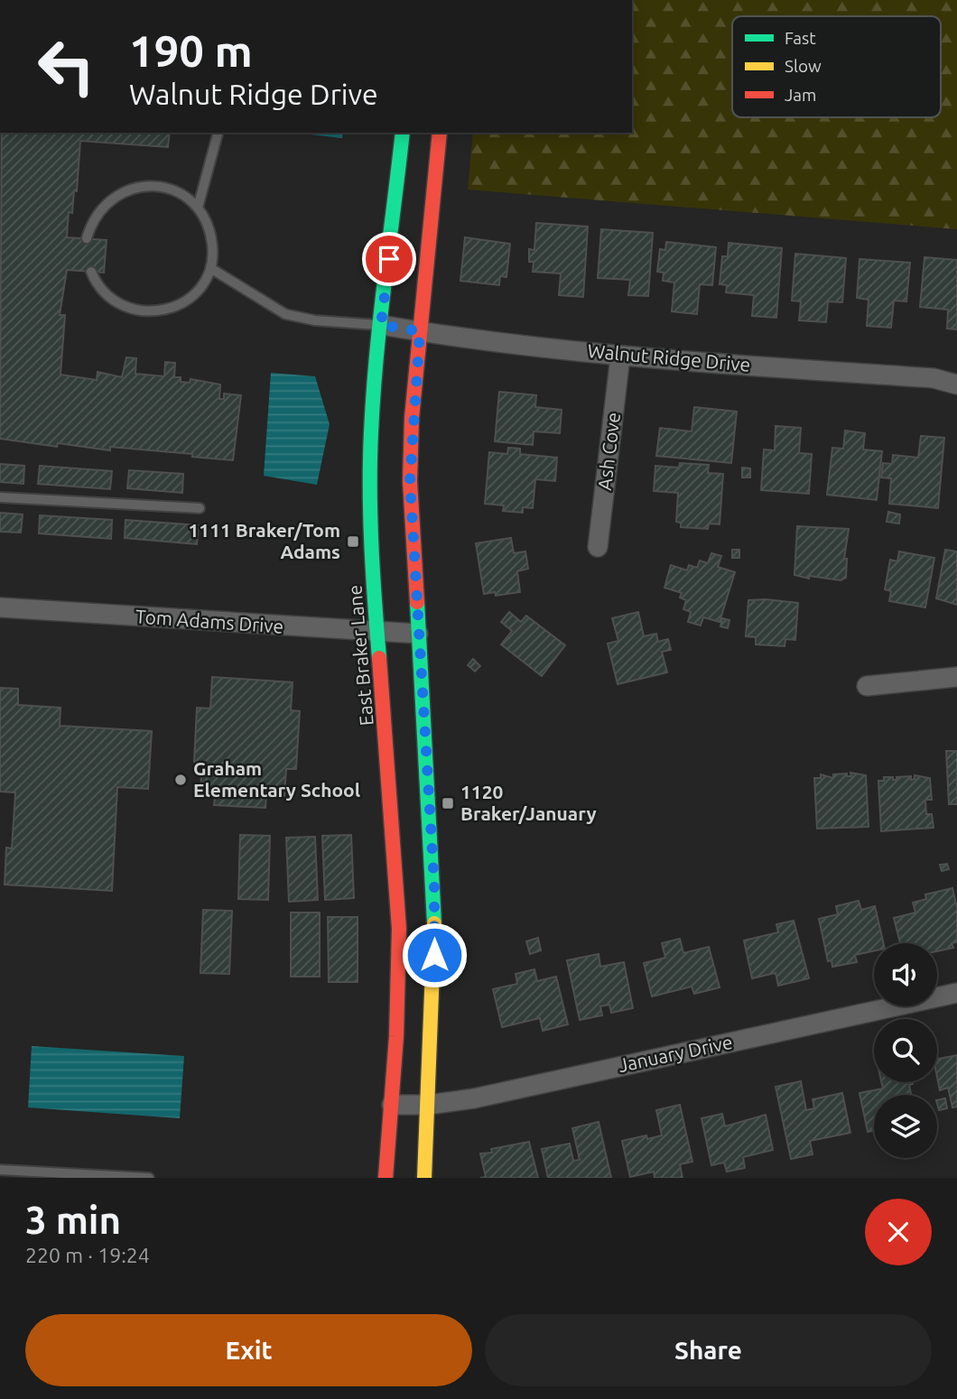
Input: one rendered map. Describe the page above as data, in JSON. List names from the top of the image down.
{
  "streets": {
    "main road": ["East Braker Lane"],
    "street": [
      "Walnut Ridge Drive",
      "Ash Cove",
      "Tom Adams Drive",
      "January Drive"
    ]
  },
  "crossings": [
    ["Walnut Ridge Drive", "Ash Cove"],
    ["Walnut Ridge Drive", "East Braker Lane"],
    ["Tom Adams Drive", "East Braker Lane"],
    ["East Braker Lane", "January Drive"]
  ],
  "places": {
    "transit": ["1111 Braker/Tom Adams", "1120 Braker/January"],
    "other": ["Graham Elementary School"]
  },
  "legend": ["Fast", "Slow", "Jam"],
  "page": {
    "turn": ["190 m", "Walnut Ridge Drive"],
    "heading": ["3 min", "220 m · 19:24"],
    "buttons": ["Exit", "Share"]
  }
}
